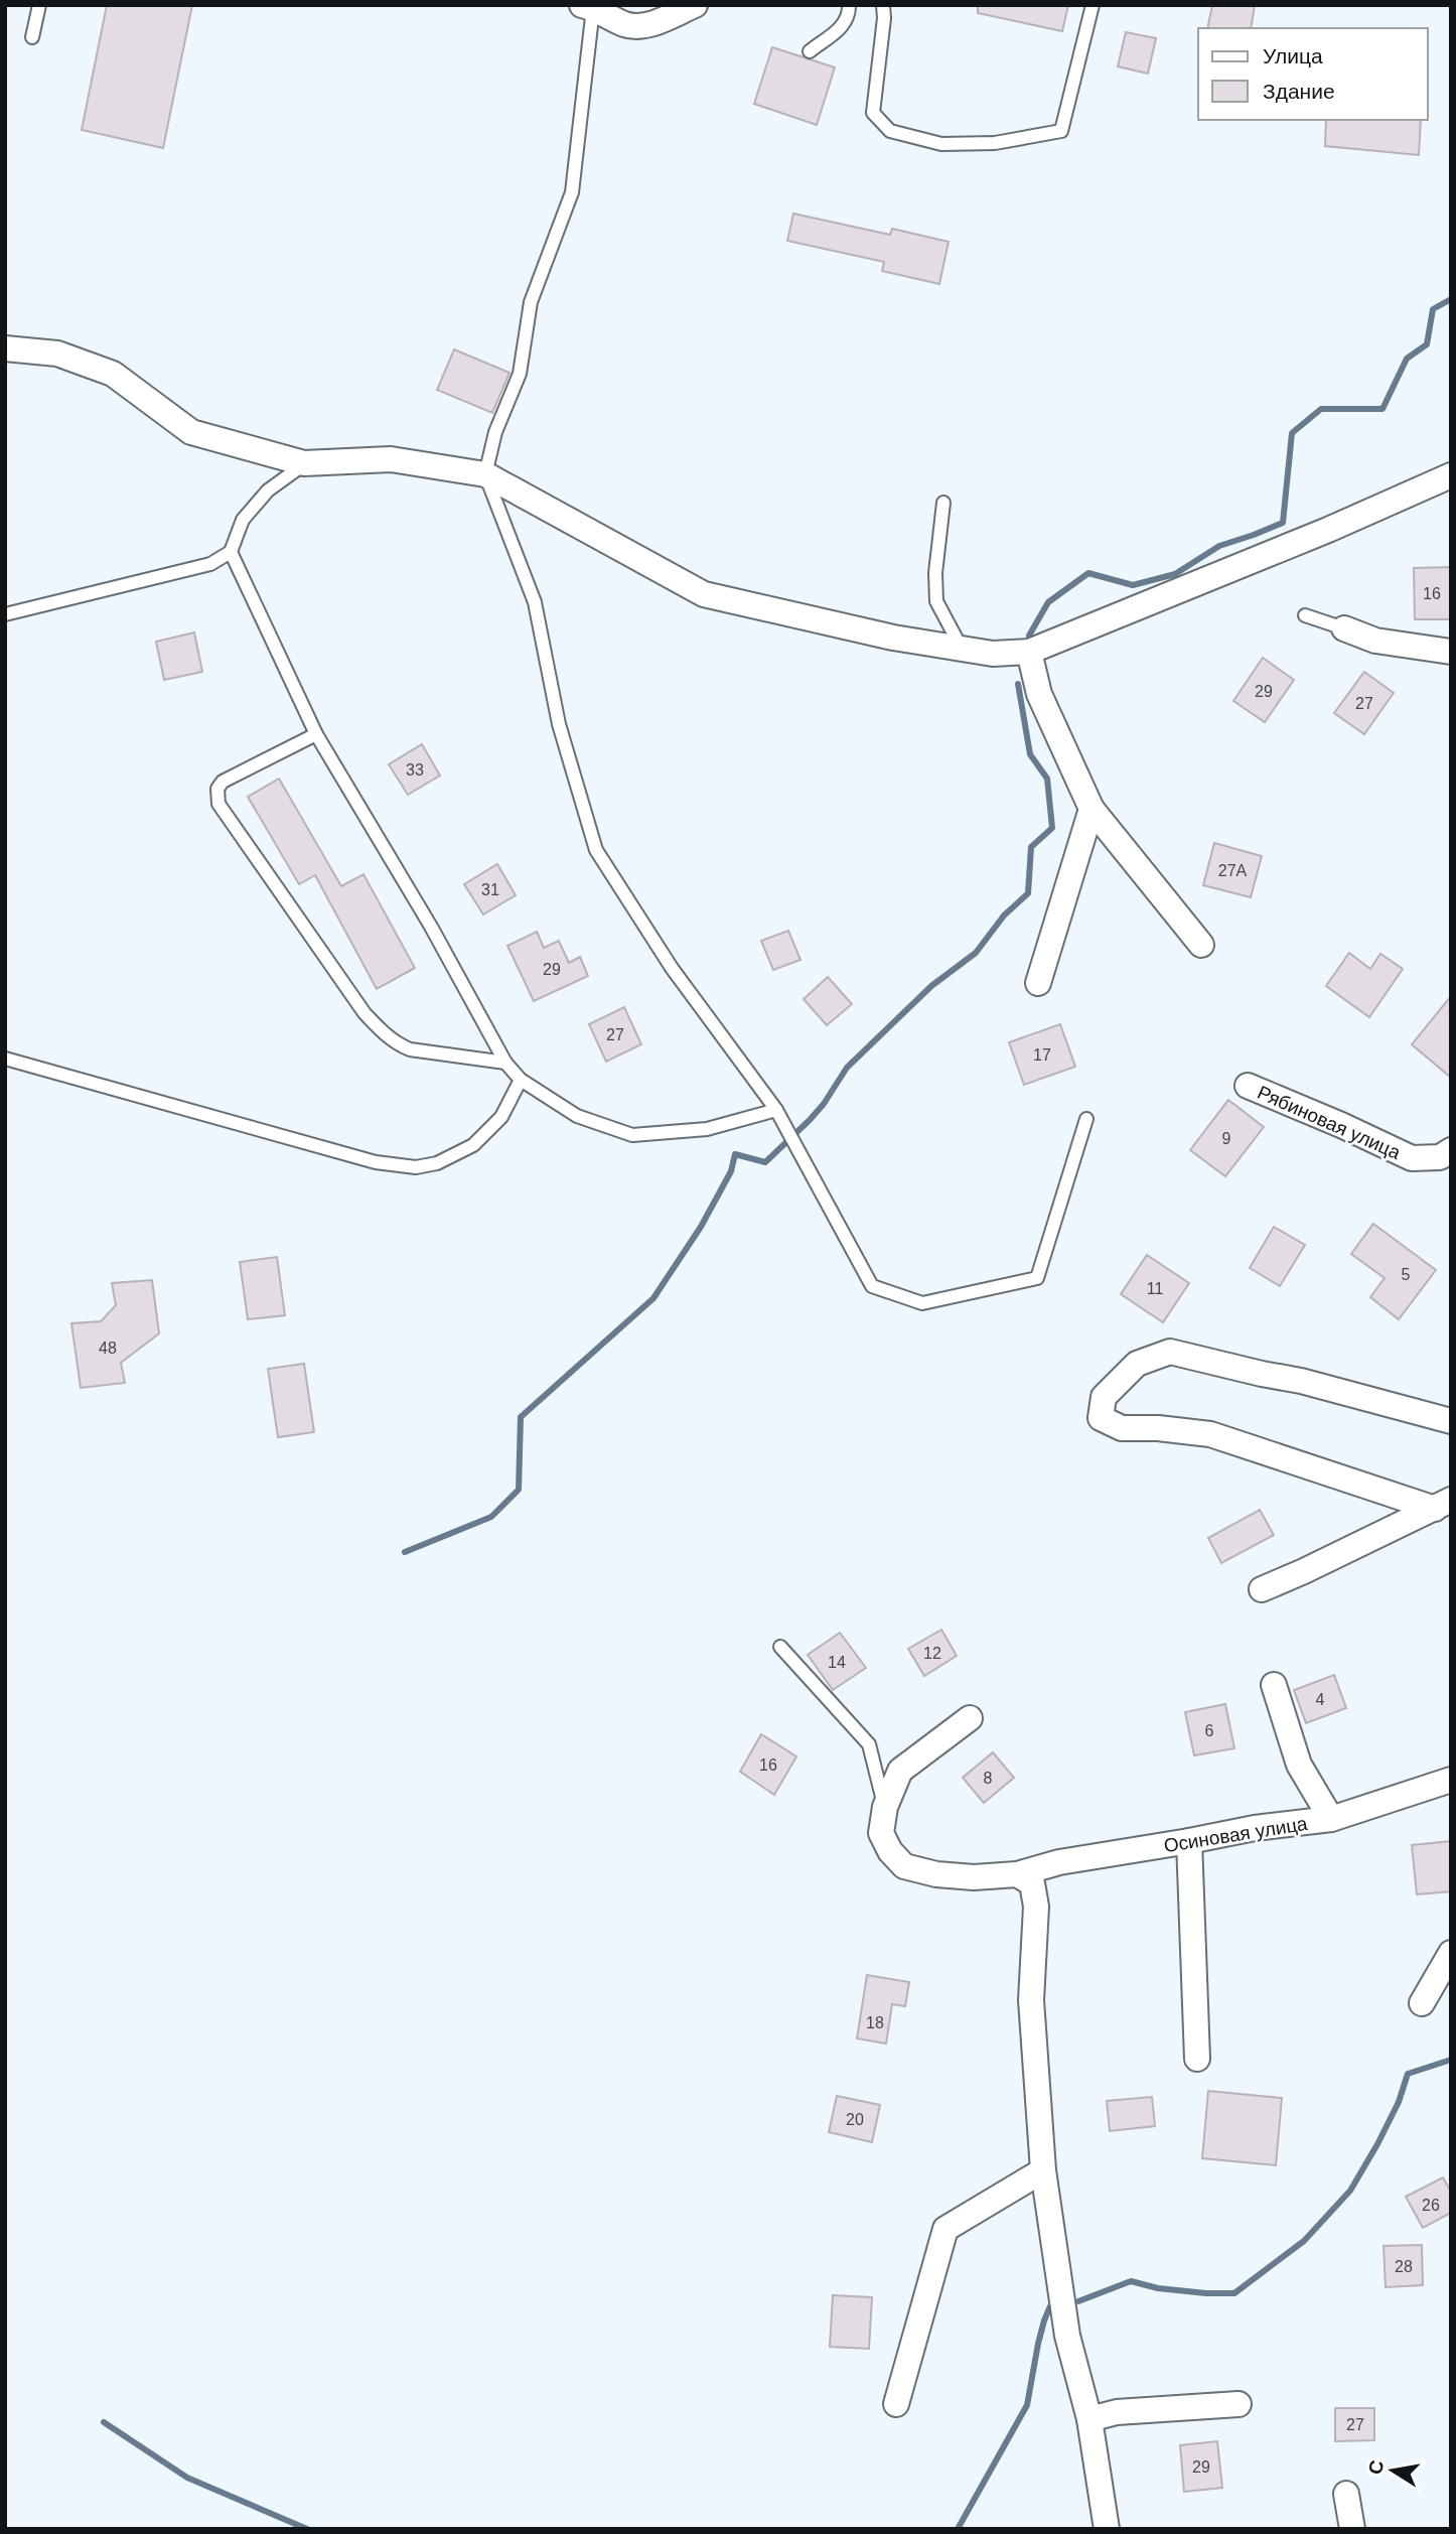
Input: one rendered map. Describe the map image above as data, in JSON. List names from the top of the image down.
{
  "streets": {
    "street": ["Рябиновая улица", "Осиновая улица"]
  },
  "house_numbers": [
    "16",
    "29",
    "27",
    "33",
    "27А",
    "31",
    "29",
    "27",
    "17",
    "9",
    "5",
    "11",
    "48",
    "12",
    "14",
    "4",
    "6",
    "16",
    "8",
    "18",
    "20",
    "26",
    "28",
    "27",
    "29"
  ],
  "legend": ["Улица", "Здание"],
  "north": "left"
}
